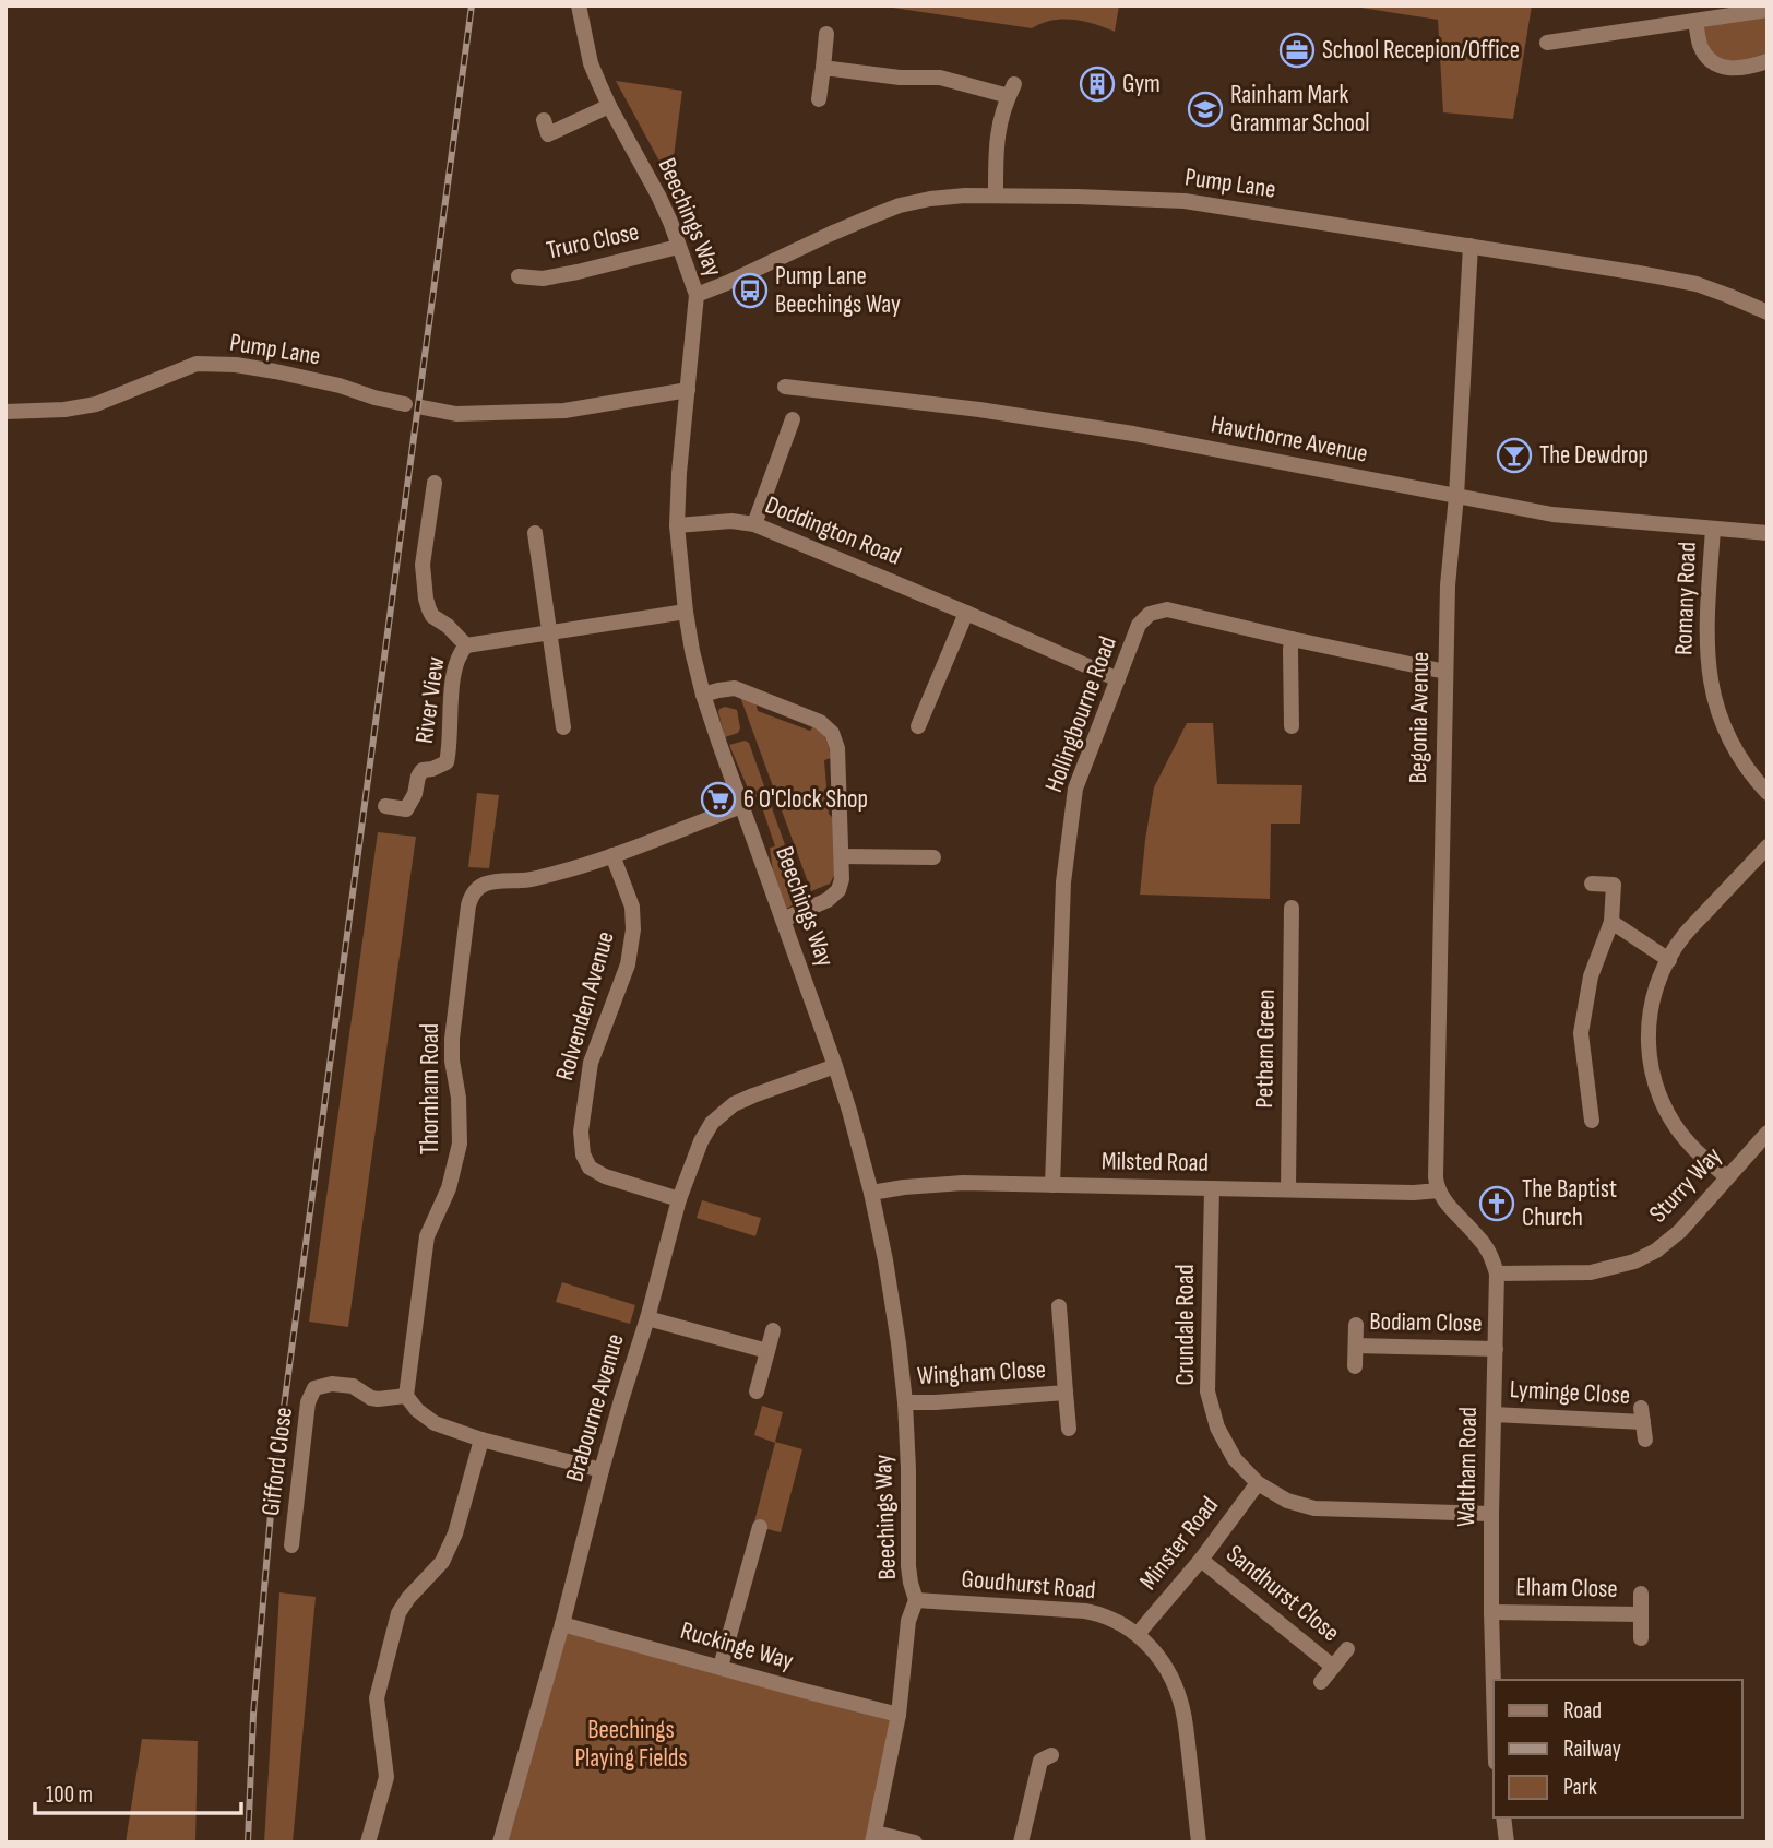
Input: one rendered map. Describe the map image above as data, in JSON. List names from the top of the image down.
{
  "streets": {
    "street": [
      "Pump Lane",
      "Beechings Way",
      "Truro Close",
      "Hawthorne Avenue",
      "Doddington Road",
      "Romany Road",
      "River View",
      "Hollingbourne Road",
      "Begonia Avenue",
      "Rolvenden Avenue",
      "Petham Green",
      "Thornham Road",
      "Milsted Road",
      "Sturry Way",
      "Bodiam Close",
      "Crundale Road",
      "Wingham Close",
      "Lyminge Close",
      "Brabourne Avenue",
      "Gifford Close",
      "Waltham Road",
      "Minster Road",
      "Goudhurst Road",
      "Elham Close",
      "Sandhurst Close",
      "Ruckinge Way"
    ]
  },
  "crossings": [
    ["Pump Lane", "Beechings Way"],
    ["Pump Lane", "Begonia Avenue"],
    ["Beechings Way", "Truro Close"],
    ["Beechings Way", "Doddington Road"],
    ["Beechings Way", "Thornham Road"],
    ["Beechings Way", "Milsted Road"],
    ["Beechings Way", "Wingham Close"],
    ["Beechings Way", "Brabourne Avenue"],
    ["Beechings Way", "Goudhurst Road"],
    ["Beechings Way", "Ruckinge Way"],
    ["Hawthorne Avenue", "Romany Road"],
    ["Hawthorne Avenue", "Begonia Avenue"],
    ["Doddington Road", "Hollingbourne Road"],
    ["Hollingbourne Road", "Begonia Avenue"],
    ["Hollingbourne Road", "Milsted Road"],
    ["Begonia Avenue", "Milsted Road"],
    ["Begonia Avenue", "Waltham Road"],
    ["Rolvenden Avenue", "Thornham Road"],
    ["Rolvenden Avenue", "Brabourne Avenue"],
    ["Petham Green", "Milsted Road"],
    ["Thornham Road", "Gifford Close"],
    ["Milsted Road", "Crundale Road"],
    ["Milsted Road", "Waltham Road"],
    ["Sturry Way", "Waltham Road"],
    ["Bodiam Close", "Waltham Road"],
    ["Crundale Road", "Waltham Road"],
    ["Crundale Road", "Minster Road"],
    ["Lyminge Close", "Waltham Road"],
    ["Brabourne Avenue", "Ruckinge Way"],
    ["Waltham Road", "Elham Close"],
    ["Minster Road", "Goudhurst Road"],
    ["Minster Road", "Sandhurst Close"]
  ],
  "parks": ["Beechings Playing Fields"],
  "places": {
    "office": ["School Recepion/Office"],
    "building": ["Gym"],
    "school or university": ["Rainham Mark Grammar School"],
    "bus stop": ["Pump Lane Beechings Way"],
    "bar": ["The Dewdrop"],
    "supermarket": ["6 O'Clock Shop"],
    "church": ["The Baptist Church"]
  },
  "legend": ["Road", "Railway", "Park"],
  "scale_bar": "100 m"
}
